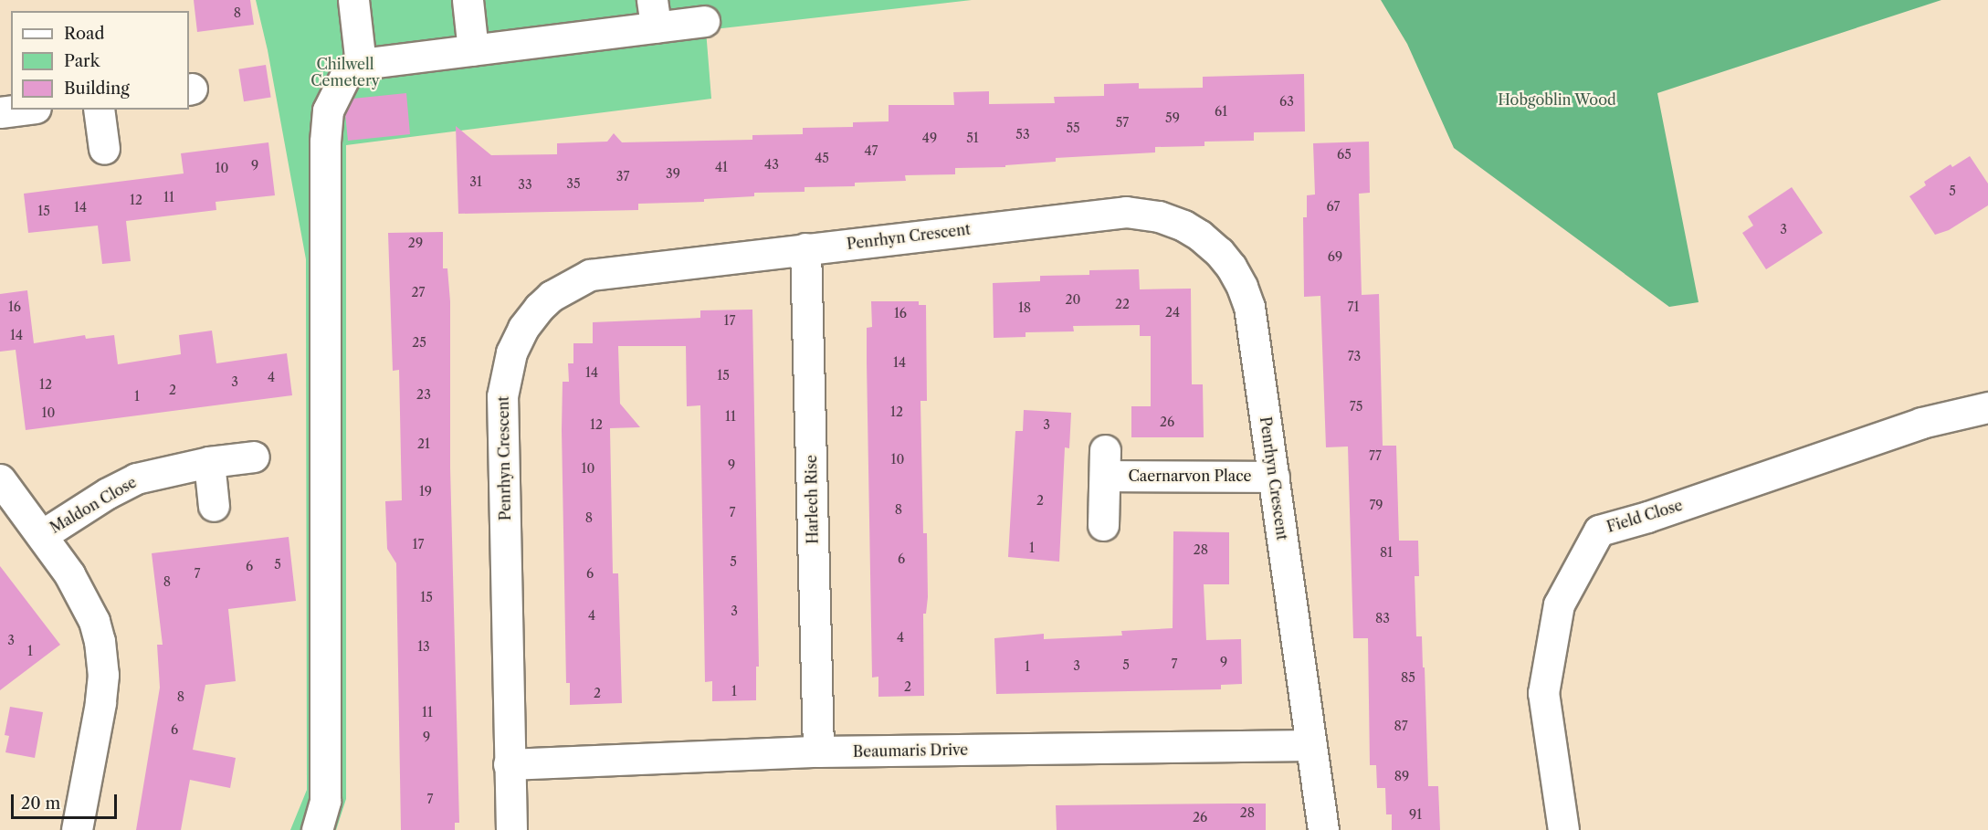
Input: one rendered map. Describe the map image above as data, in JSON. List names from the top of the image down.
{
  "streets": {
    "street": [
      "Penrhyn Crescent",
      "Caernarvon Place",
      "Harlech Rise",
      "Maldon Close",
      "Field Close",
      "Beaumaris Drive"
    ]
  },
  "crossings": [
    ["Penrhyn Crescent", "Caernarvon Place"],
    ["Penrhyn Crescent", "Harlech Rise"],
    ["Penrhyn Crescent", "Beaumaris Drive"],
    ["Harlech Rise", "Beaumaris Drive"]
  ],
  "parks": ["Chilwell Cemetery", "Hobgoblin Wood"],
  "house_numbers": [
    "8",
    "63",
    "61",
    "59",
    "57",
    "55",
    "53",
    "49",
    "51",
    "47",
    "65",
    "45",
    "43",
    "9",
    "41",
    "10",
    "39",
    "37",
    "31",
    "35",
    "33",
    "5",
    "11",
    "12",
    "67",
    "14",
    "15",
    "3",
    "29",
    "69",
    "27",
    "20",
    "22",
    "16",
    "71",
    "18",
    "24",
    "16",
    "17",
    "14",
    "25",
    "73",
    "14",
    "14",
    "15",
    "4",
    "3",
    "12",
    "2",
    "23",
    "1",
    "75",
    "12",
    "10",
    "11",
    "26",
    "12",
    "3",
    "21",
    "77",
    "10",
    "9",
    "10",
    "19",
    "2",
    "79",
    "8",
    "7",
    "8",
    "17",
    "1",
    "28",
    "81",
    "6",
    "5",
    "5",
    "6",
    "7",
    "6",
    "8",
    "15",
    "3",
    "4",
    "83",
    "4",
    "3",
    "13",
    "1",
    "9",
    "7",
    "5",
    "3",
    "1",
    "85",
    "2",
    "1",
    "2",
    "8",
    "11",
    "87",
    "6",
    "9",
    "89",
    "7",
    "28",
    "91",
    "26"
  ],
  "legend": ["Road", "Park", "Building"],
  "scale_bar": "20 m"
}
